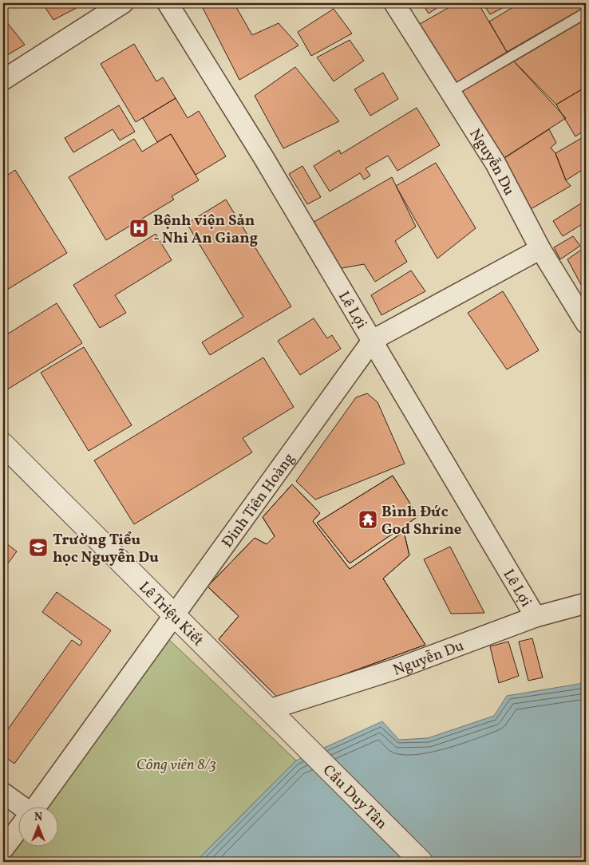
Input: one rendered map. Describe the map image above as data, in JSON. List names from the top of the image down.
{
  "streets": {
    "street": [
      "Nguyễn Du",
      "Lê Lợi",
      "Đinh Tiên Hoàng",
      "Lê Triệu Kiết",
      "Cầu Duy Tân"
    ]
  },
  "crossings": [
    ["Nguyễn Du", "Lê Lợi"],
    ["Nguyễn Du", "Đinh Tiên Hoàng"],
    ["Nguyễn Du", "Lê Triệu Kiết"],
    ["Lê Lợi", "Đinh Tiên Hoàng"],
    ["Đinh Tiên Hoàng", "Lê Triệu Kiết"],
    ["Lê Triệu Kiết", "Cầu Duy Tân"]
  ],
  "parks": ["Công viên 8/3"],
  "places": {
    "hospital": ["Bệnh viện Sản - Nhi An Giang"],
    "temple": ["Bình Đức God Shrine"],
    "school or university": ["Trường Tiểu học Nguyễn Du"]
  },
  "north": "top"
}
